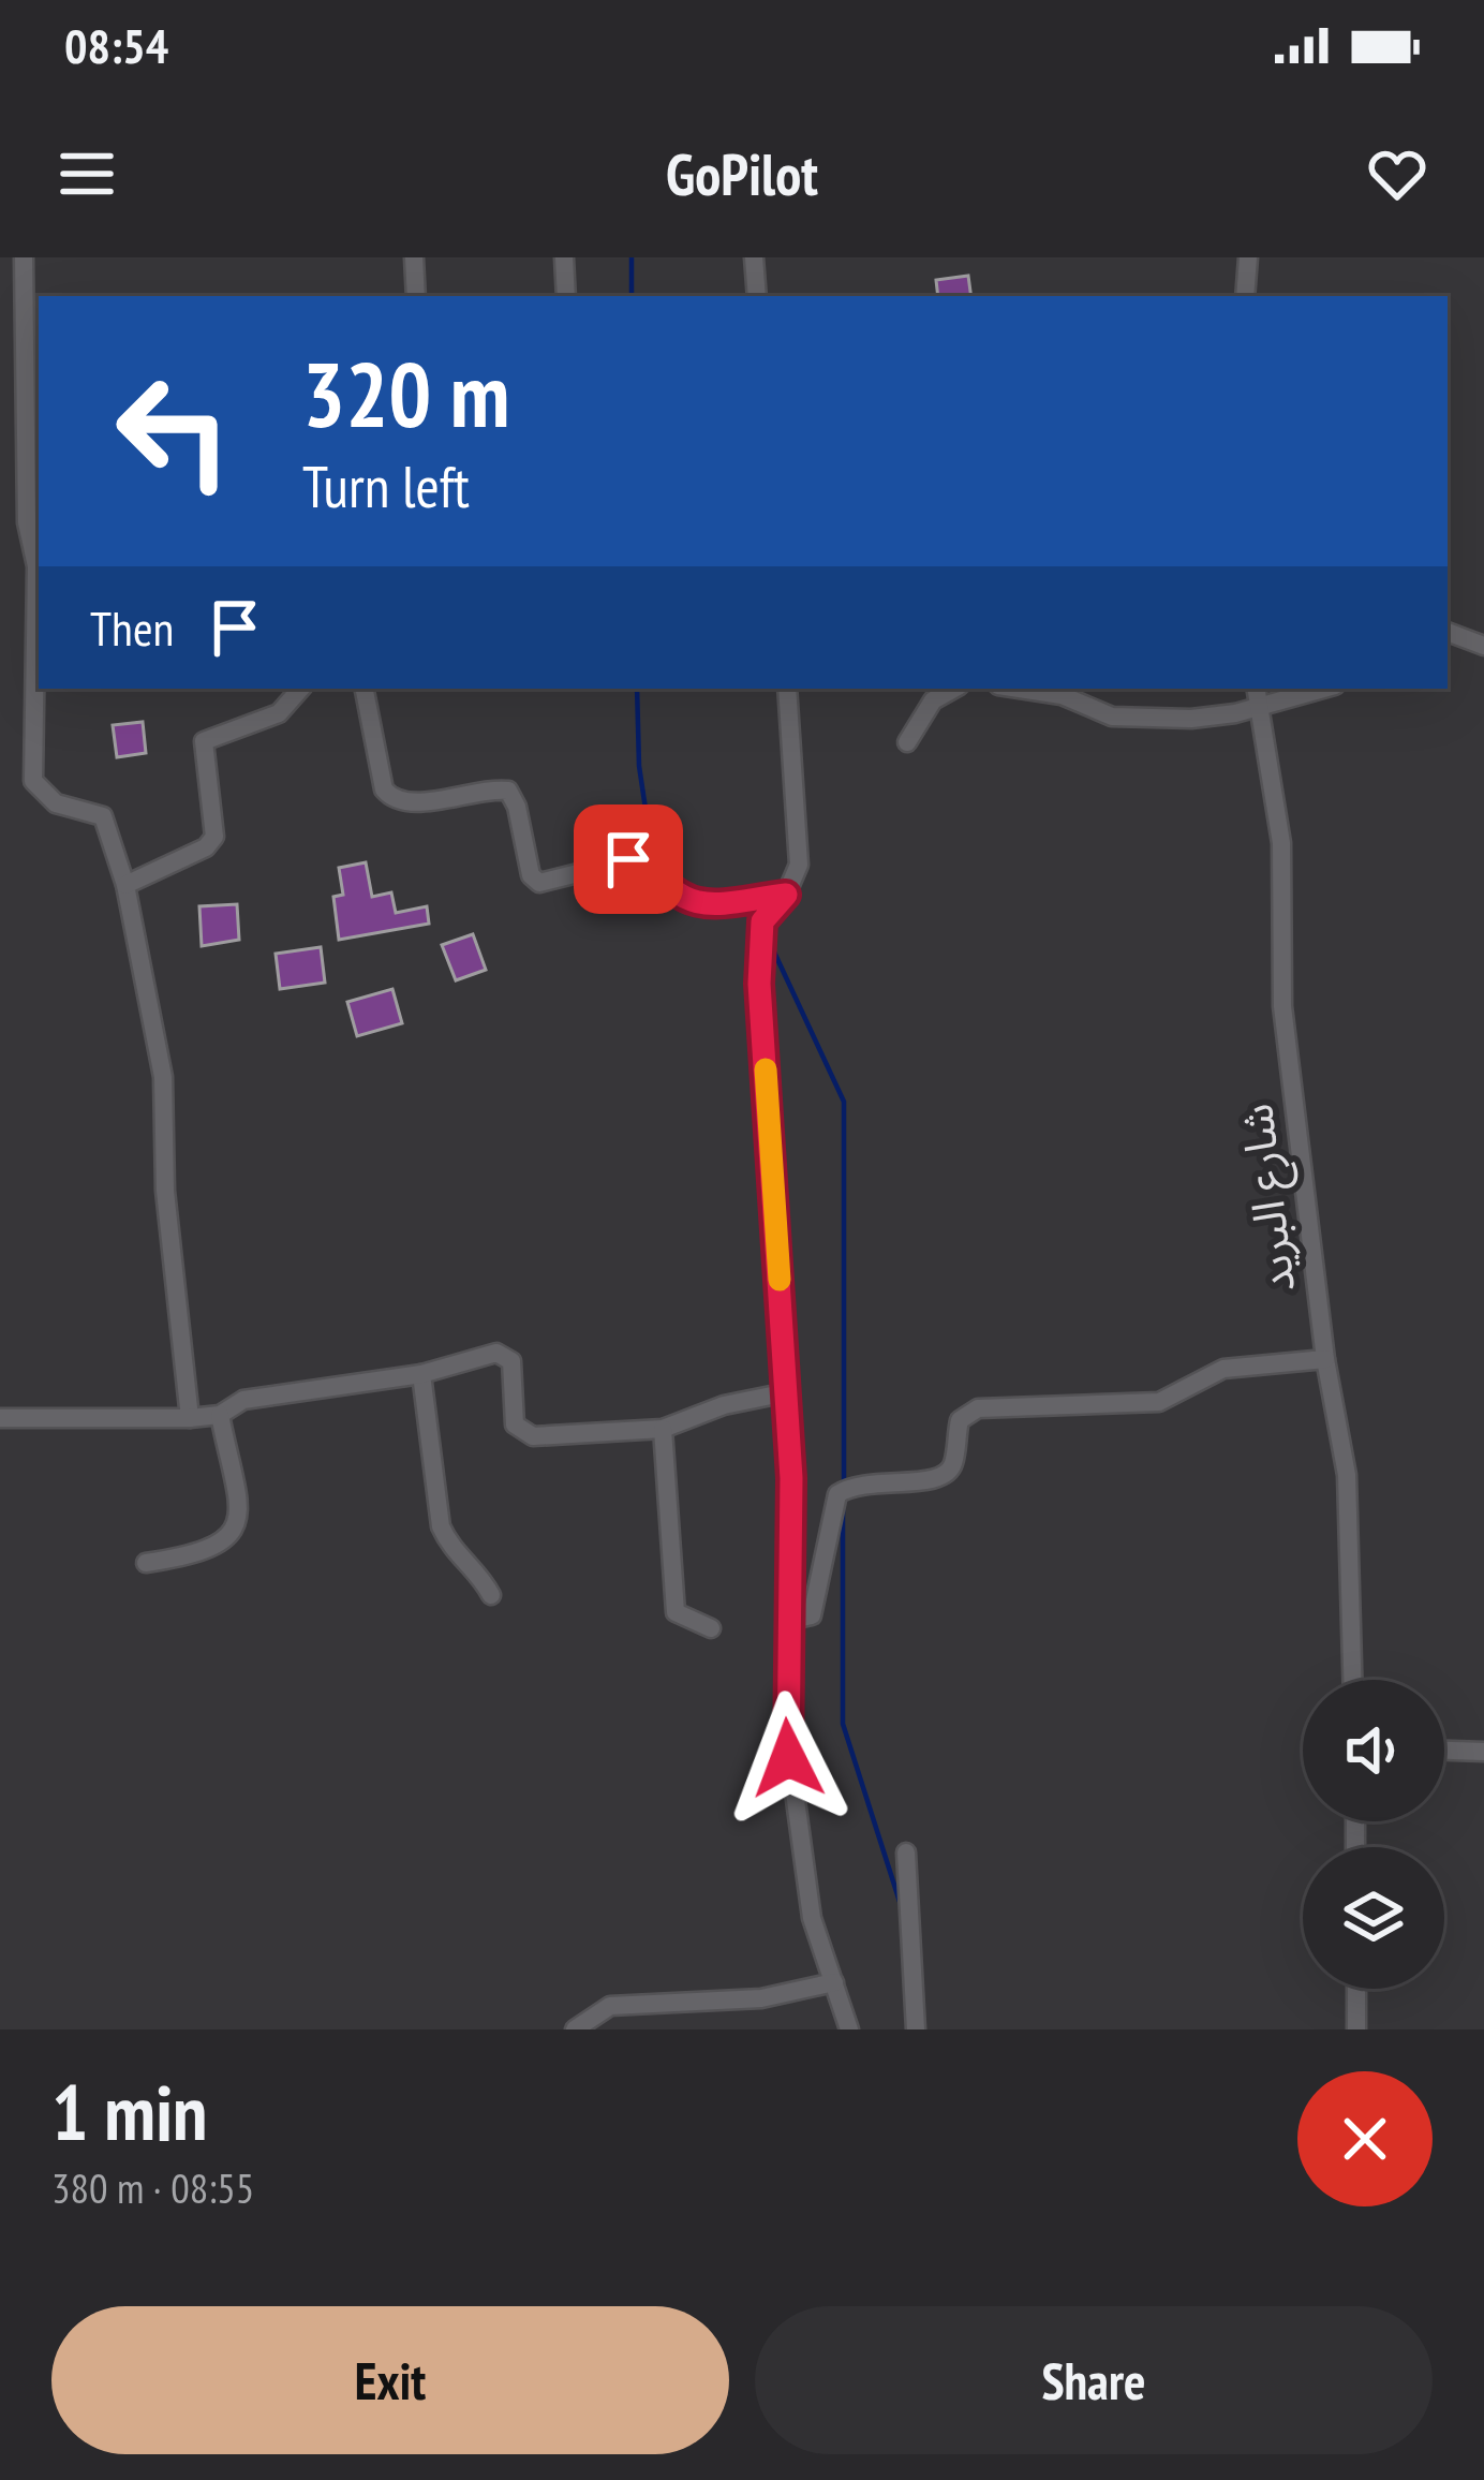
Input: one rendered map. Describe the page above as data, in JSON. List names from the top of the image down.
{
  "streets": {
    "street": ["شارع البريد"]
  },
  "page": {
    "status": "08:54",
    "header": "GoPilot",
    "turn": ["320 m", "Turn left"],
    "then": "Then",
    "heading": ["1 min", "380 m · 08:55"],
    "buttons": ["Exit", "Share"]
  }
}
